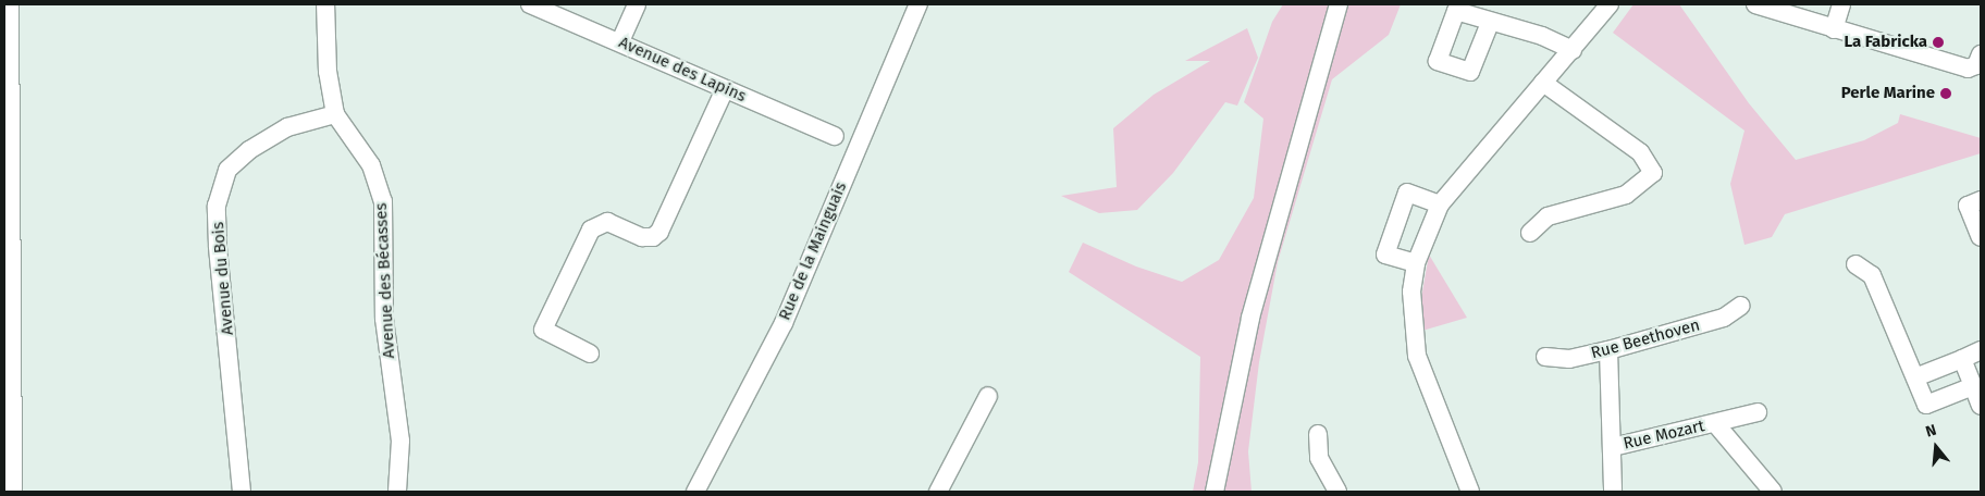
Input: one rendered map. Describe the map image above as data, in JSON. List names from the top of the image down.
{
  "streets": {
    "street": [
      "Avenue des Lapins",
      "Rue de la Mainguais",
      "Avenue du Bois",
      "Avenue des Bécasses",
      "Rue Beethoven",
      "Rue Mozart"
    ]
  },
  "crossings": [
    ["Avenue du Bois", "Avenue des Bécasses"],
    ["Rue Beethoven", "Rue Mozart"]
  ],
  "places": ["La Fabricka", "Perle Marine"],
  "north": "top"
}
